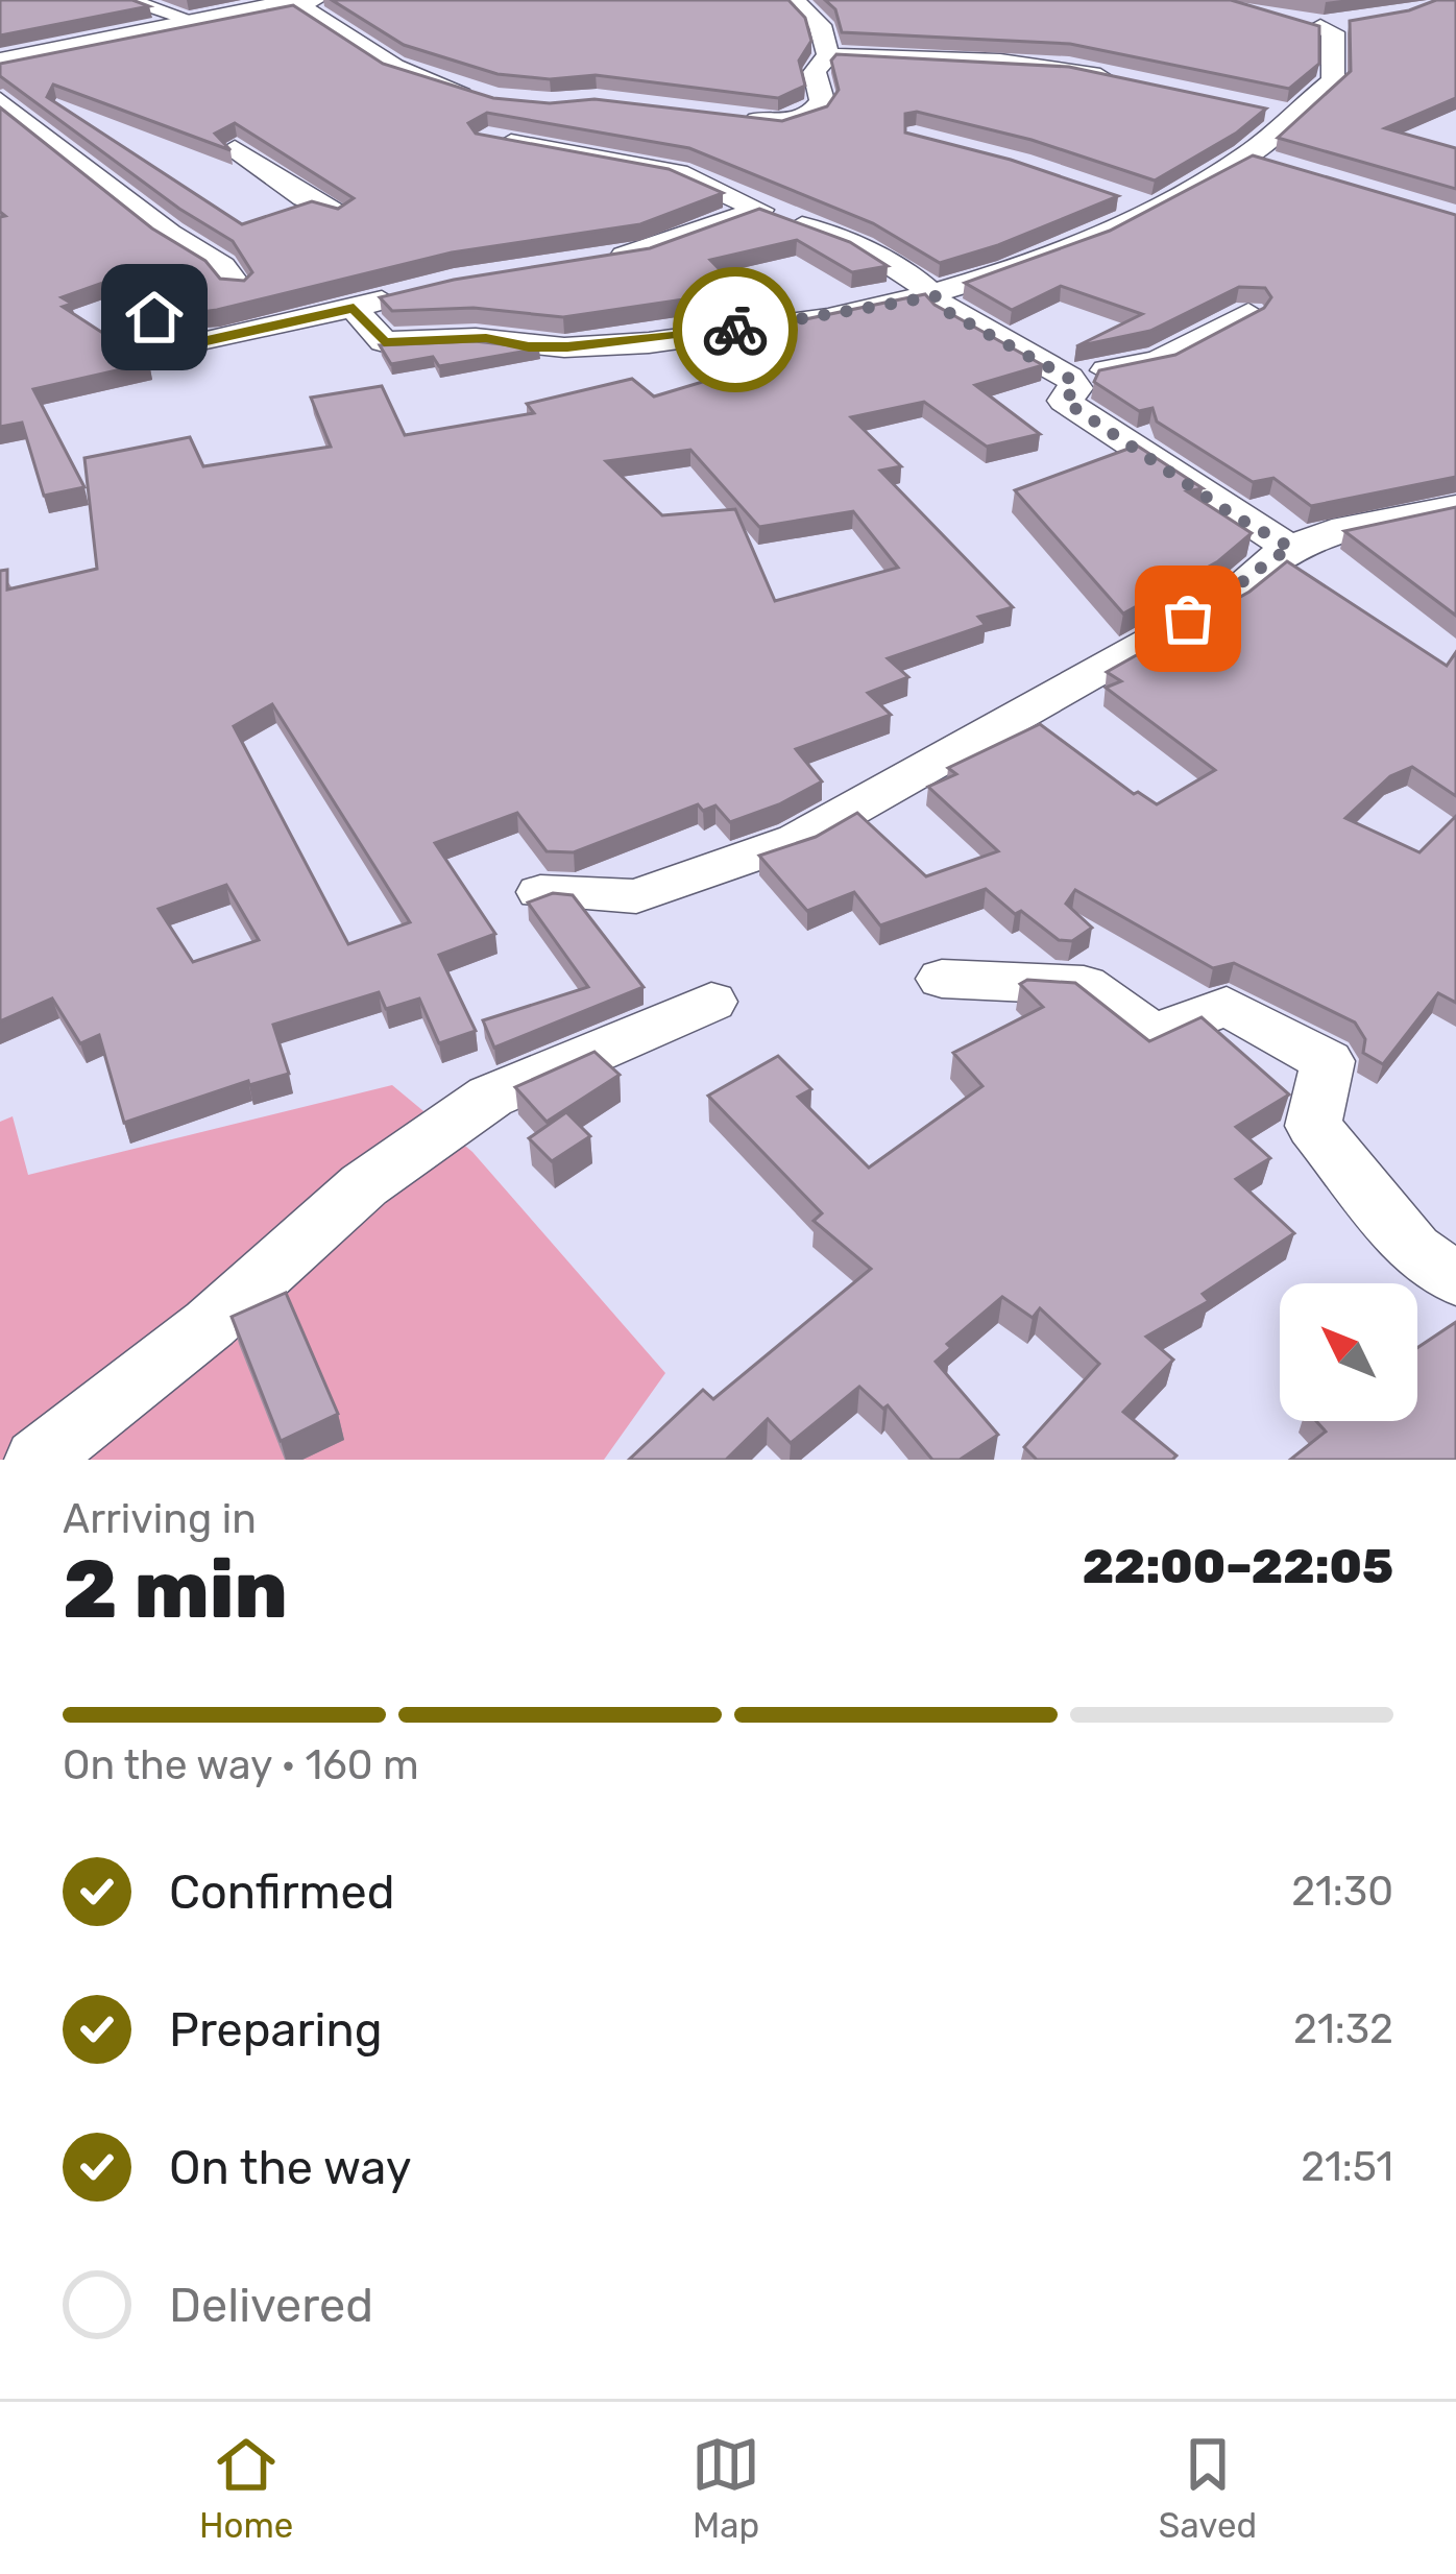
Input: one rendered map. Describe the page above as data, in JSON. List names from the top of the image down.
{
  "north": "top left",
  "page": {
    "heading": ["2 min", "Arriving in", "22:00–22:05"],
    "bar": "On the way · 160 m",
    "list": [
      ["Confirmed", "21:30"],
      ["Preparing", "21:32"],
      ["On the way", "21:51"],
      "Delivered"
    ],
    "tabs": ["Home", "Map", "Saved"]
  }
}
